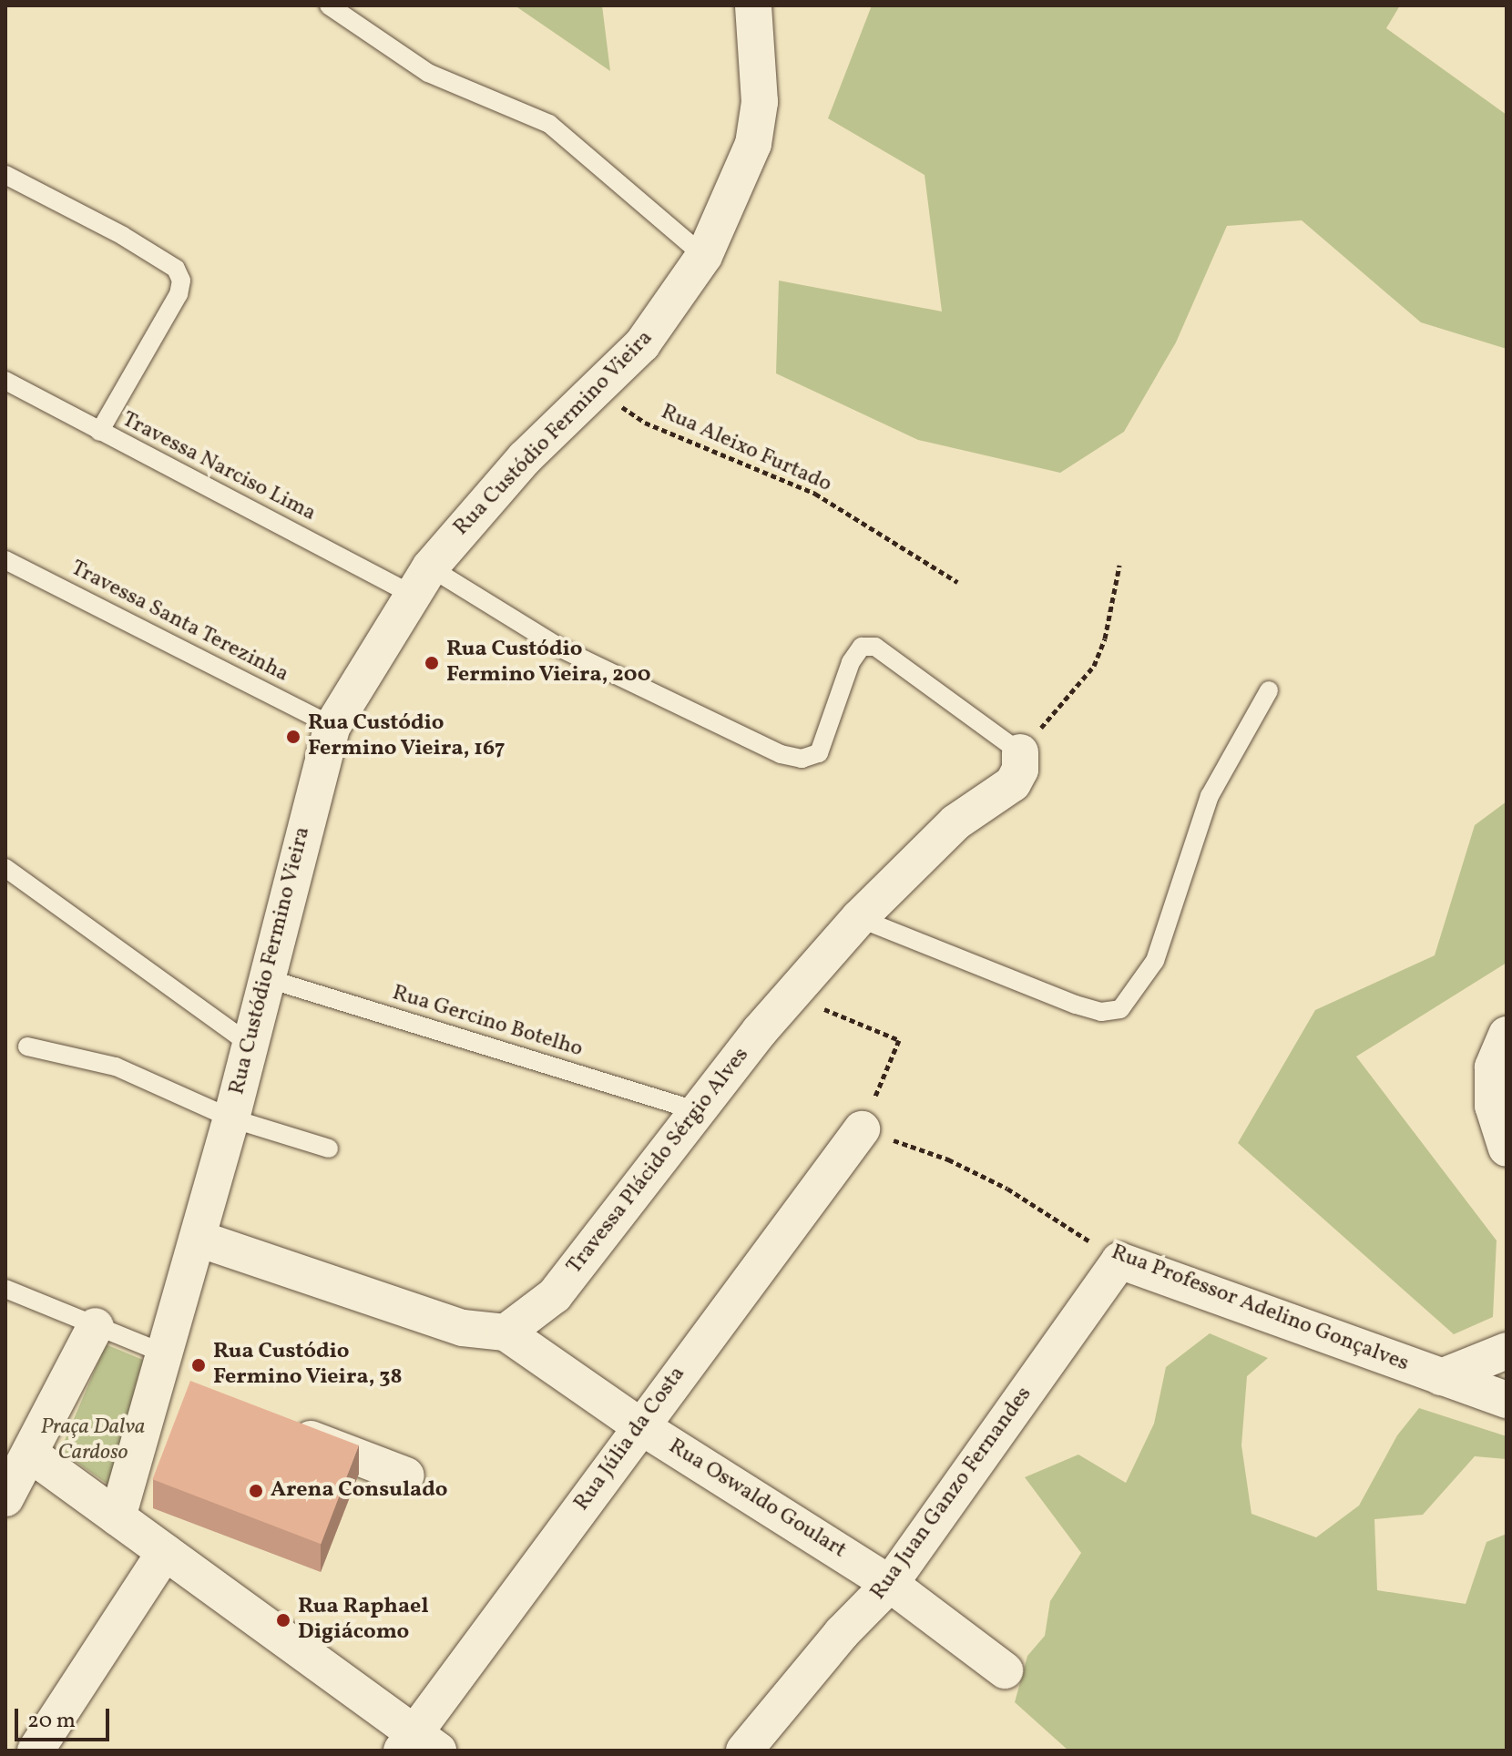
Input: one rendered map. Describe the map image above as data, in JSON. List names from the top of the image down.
{
  "streets": {
    "street": [
      "Rua Custódio Fermino Vieira",
      "Travessa Plácido Sérgio Alves",
      "Rua Professor Adelino Gonçalves",
      "Rua Júlia da Costa",
      "Rua Juan Ganzo Fernandes",
      "Rua Oswaldo Goulart"
    ],
    "lane": ["Travessa Narciso Lima", "Travessa Santa Terezinha", "Rua Gercino Botelho"],
    "path": ["Rua Aleixo Furtado"]
  },
  "crossings": [
    ["Rua Custódio Fermino Vieira", "Rua Aleixo Furtado"],
    ["Rua Custódio Fermino Vieira", "Travessa Narciso Lima"],
    ["Rua Custódio Fermino Vieira", "Travessa Santa Terezinha"],
    ["Rua Custódio Fermino Vieira", "Rua Gercino Botelho"],
    ["Travessa Narciso Lima", "Travessa Plácido Sérgio Alves"],
    ["Rua Gercino Botelho", "Travessa Plácido Sérgio Alves"],
    ["Travessa Plácido Sérgio Alves", "Rua Oswaldo Goulart"],
    ["Rua Professor Adelino Gonçalves", "Rua Júlia da Costa"],
    ["Rua Professor Adelino Gonçalves", "Rua Juan Ganzo Fernandes"],
    ["Rua Júlia da Costa", "Rua Oswaldo Goulart"],
    ["Rua Juan Ganzo Fernandes", "Rua Oswaldo Goulart"]
  ],
  "parks": ["Praça Dalva Cardoso"],
  "places": [
    "Rua Custódio Fermino Vieira, 200",
    "Rua Custódio Fermino Vieira, 167",
    "Rua Custódio Fermino Vieira, 38",
    "Arena Consulado",
    "Rua Raphael Digiácomo"
  ],
  "scale_bar": "20 m"
}
